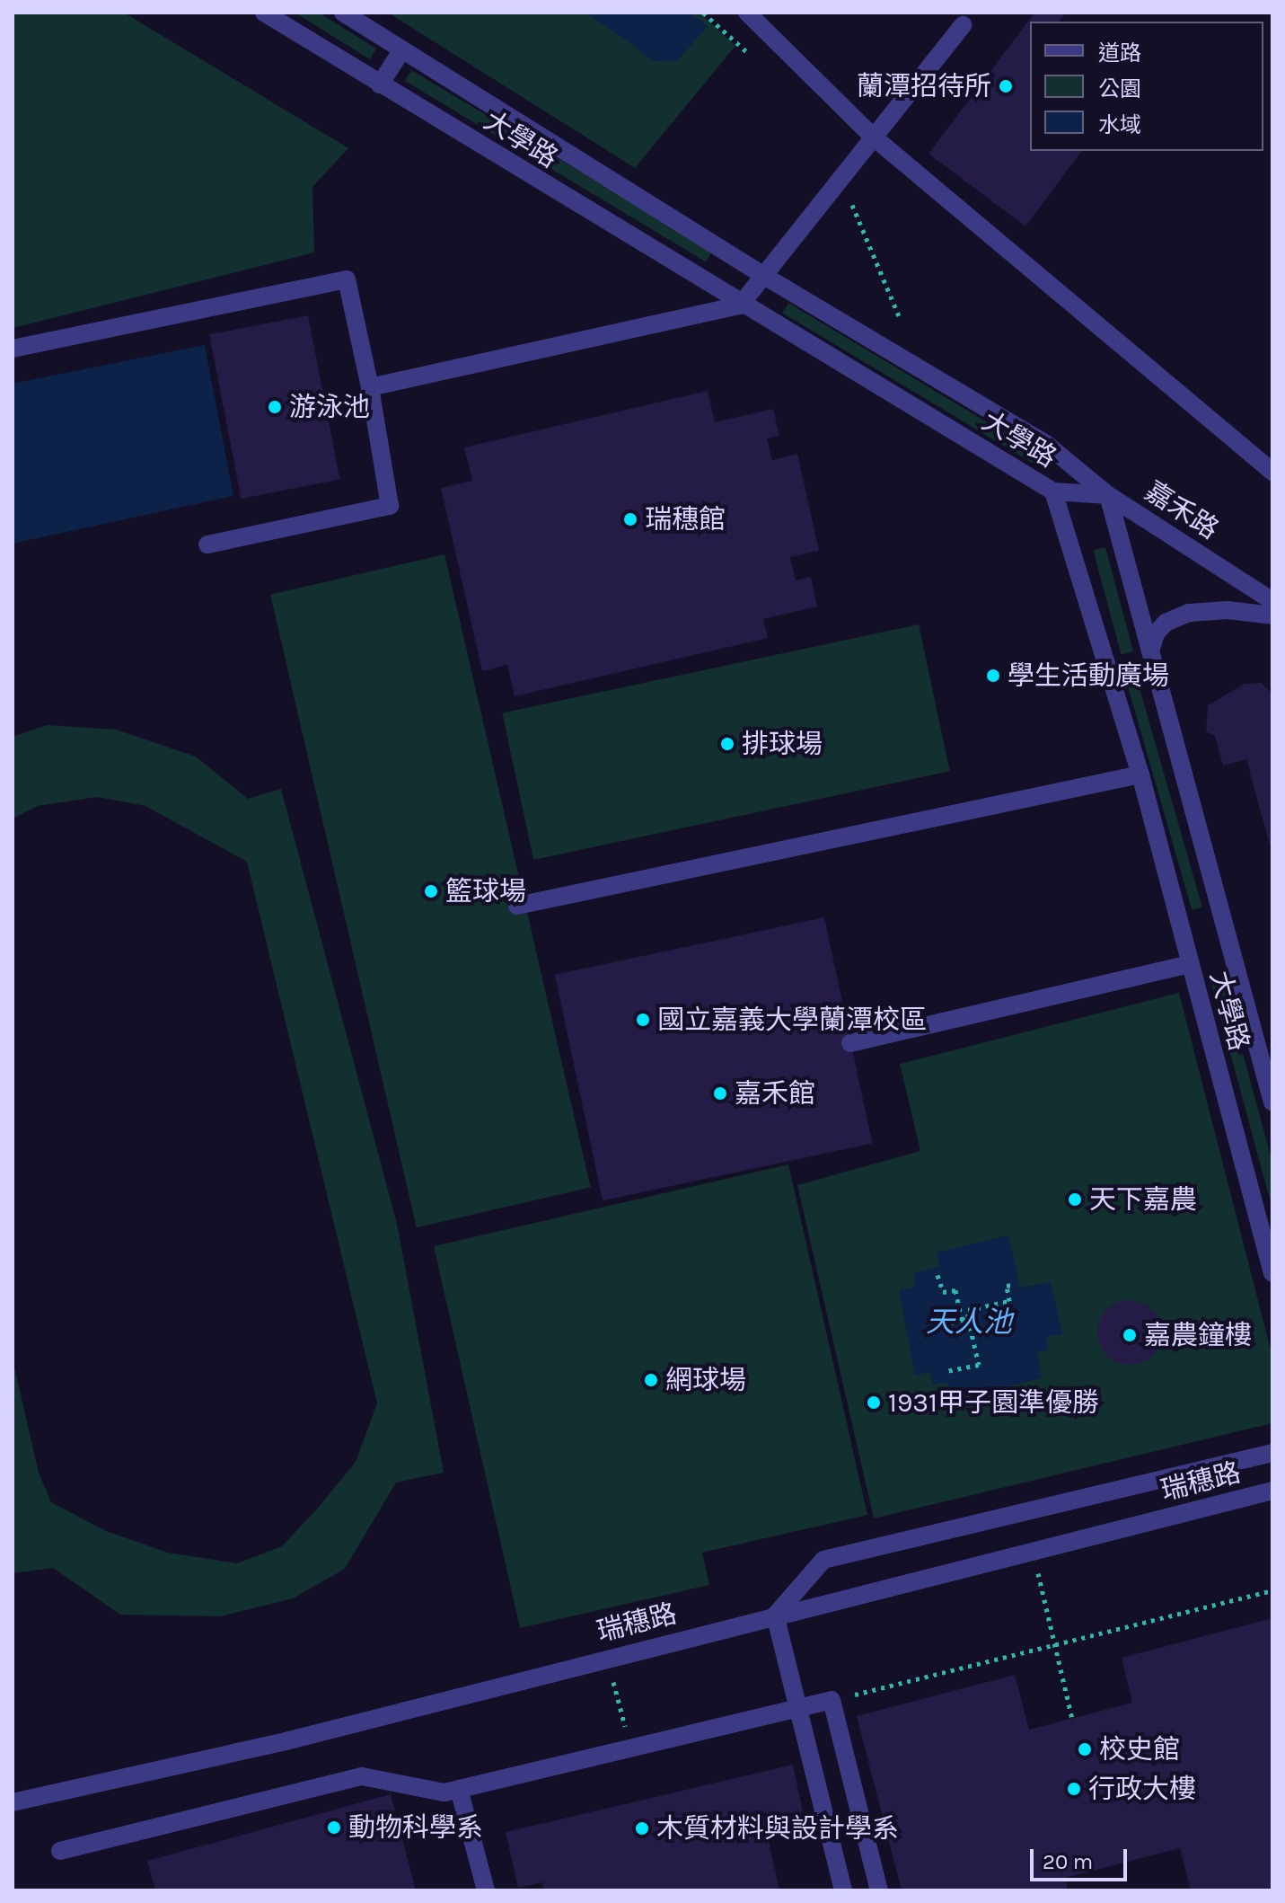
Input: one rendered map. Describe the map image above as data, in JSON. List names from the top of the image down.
{
  "streets": {
    "street": ["大學路", "嘉禾路", "瑞穗路"]
  },
  "crossings": [
    ["大學路", "嘉禾路"]
  ],
  "water": ["天人池"],
  "places": [
    "蘭潭招待所",
    "游泳池",
    "瑞穗館",
    "學生活動廣場",
    "排球場",
    "籃球場",
    "國立嘉義大學蘭潭校區",
    "嘉禾館",
    "天下嘉農",
    "嘉農鐘樓",
    "網球場",
    "1931甲子園準優勝",
    "校史館",
    "行政大樓",
    "動物科學系",
    "木質材料與設計學系"
  ],
  "legend": ["道路", "公園", "水域"],
  "scale_bar": "20 m"
}
